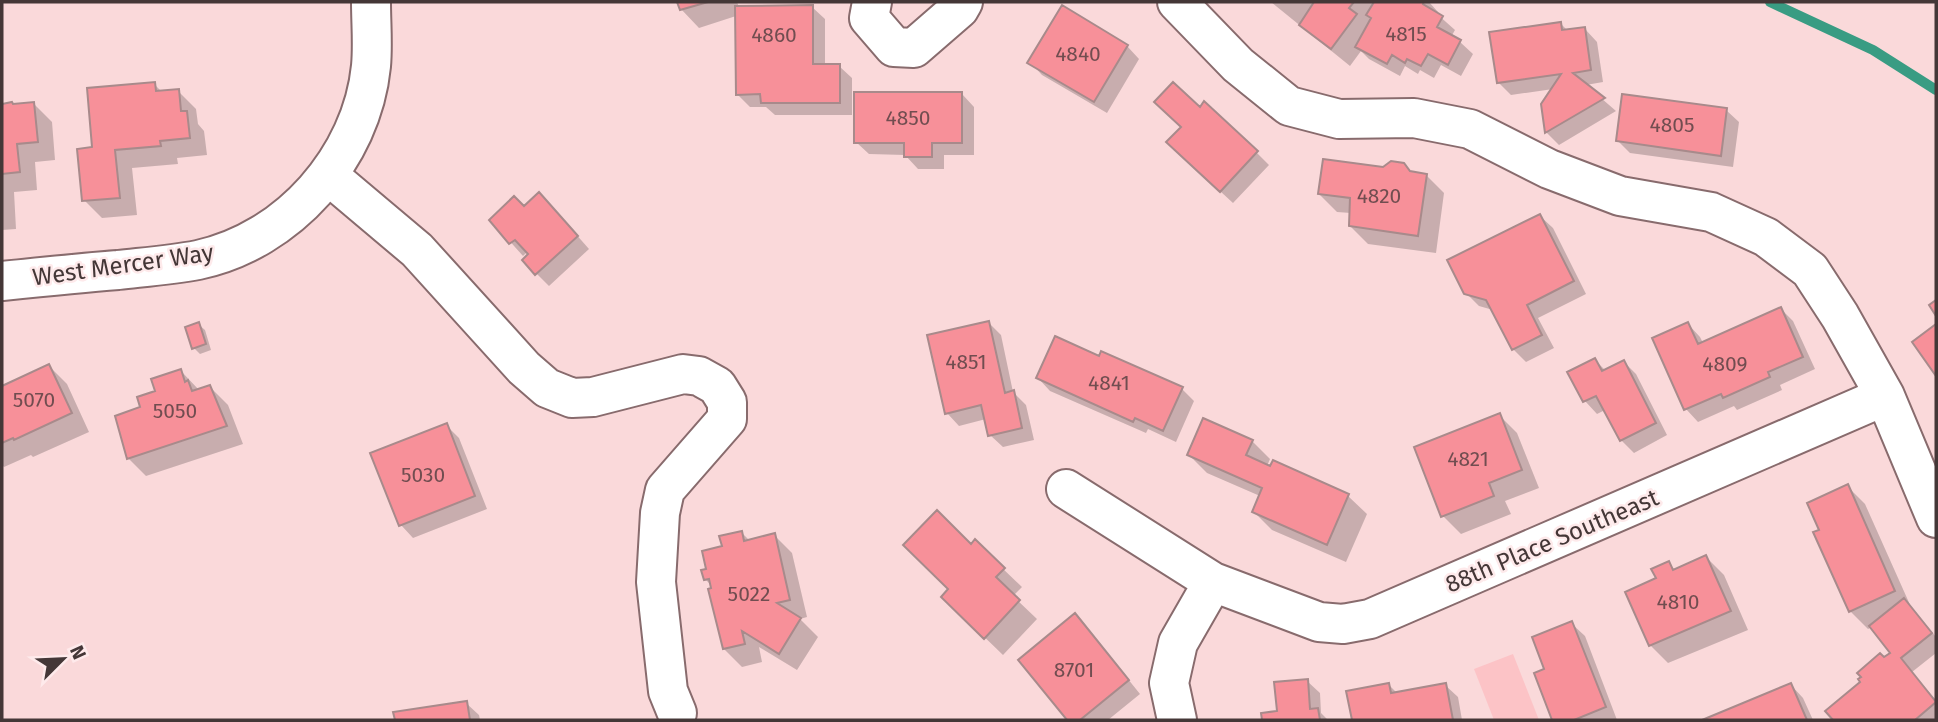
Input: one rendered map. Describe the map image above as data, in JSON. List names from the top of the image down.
{
  "streets": {
    "street": ["West Mercer Way", "88th Place Southeast"]
  },
  "house_numbers": [
    "4815",
    "4860",
    "4840",
    "4850",
    "4805",
    "4820",
    "4851",
    "4809",
    "4841",
    "5070",
    "5050",
    "4821",
    "5030",
    "5022",
    "4810",
    "8701"
  ],
  "north": "top right"
}
